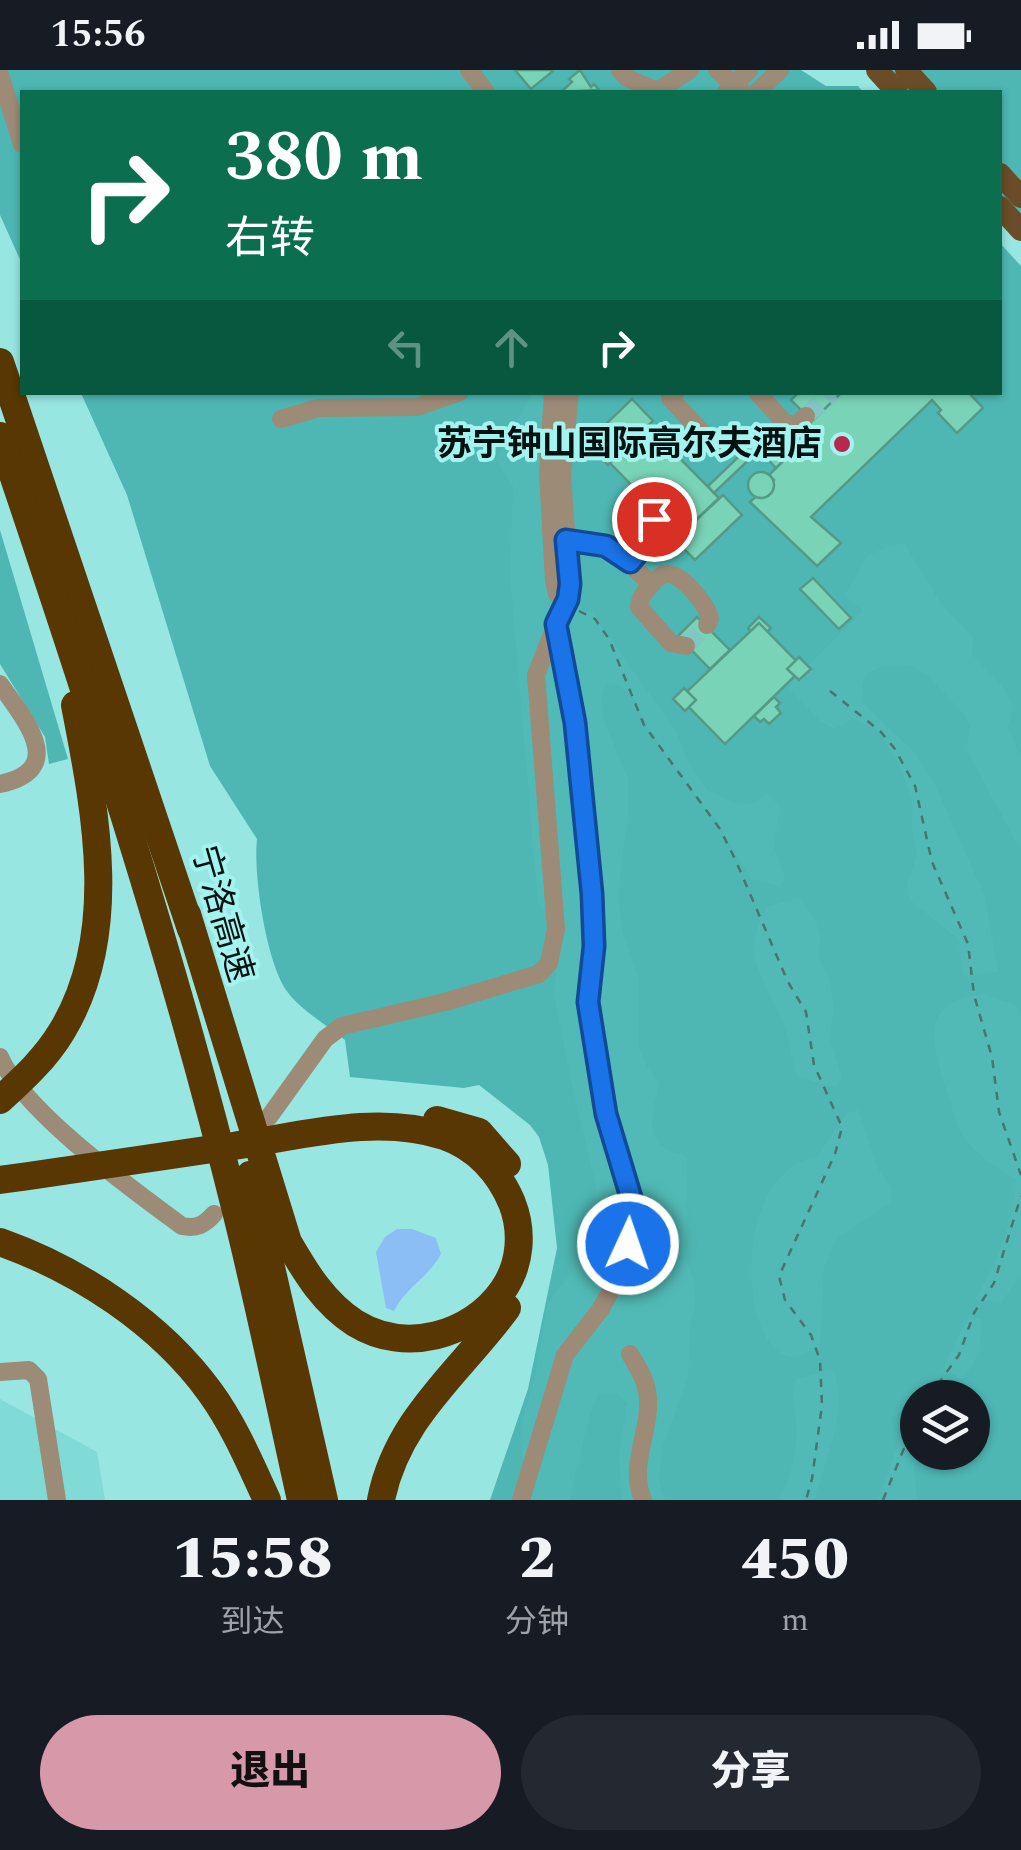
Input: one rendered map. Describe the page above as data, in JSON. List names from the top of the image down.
{
  "streets": {
    "highway": ["宁洛高速"]
  },
  "places": ["苏宁钟山国际高尔夫酒店"],
  "page": {
    "status": "15:56",
    "turn": ["380 m", "右转"],
    "eta": [
      "15:58",
      "到达",
      "2",
      "分钟",
      "450",
      "m"
    ],
    "buttons": ["退出", "分享"]
  }
}
